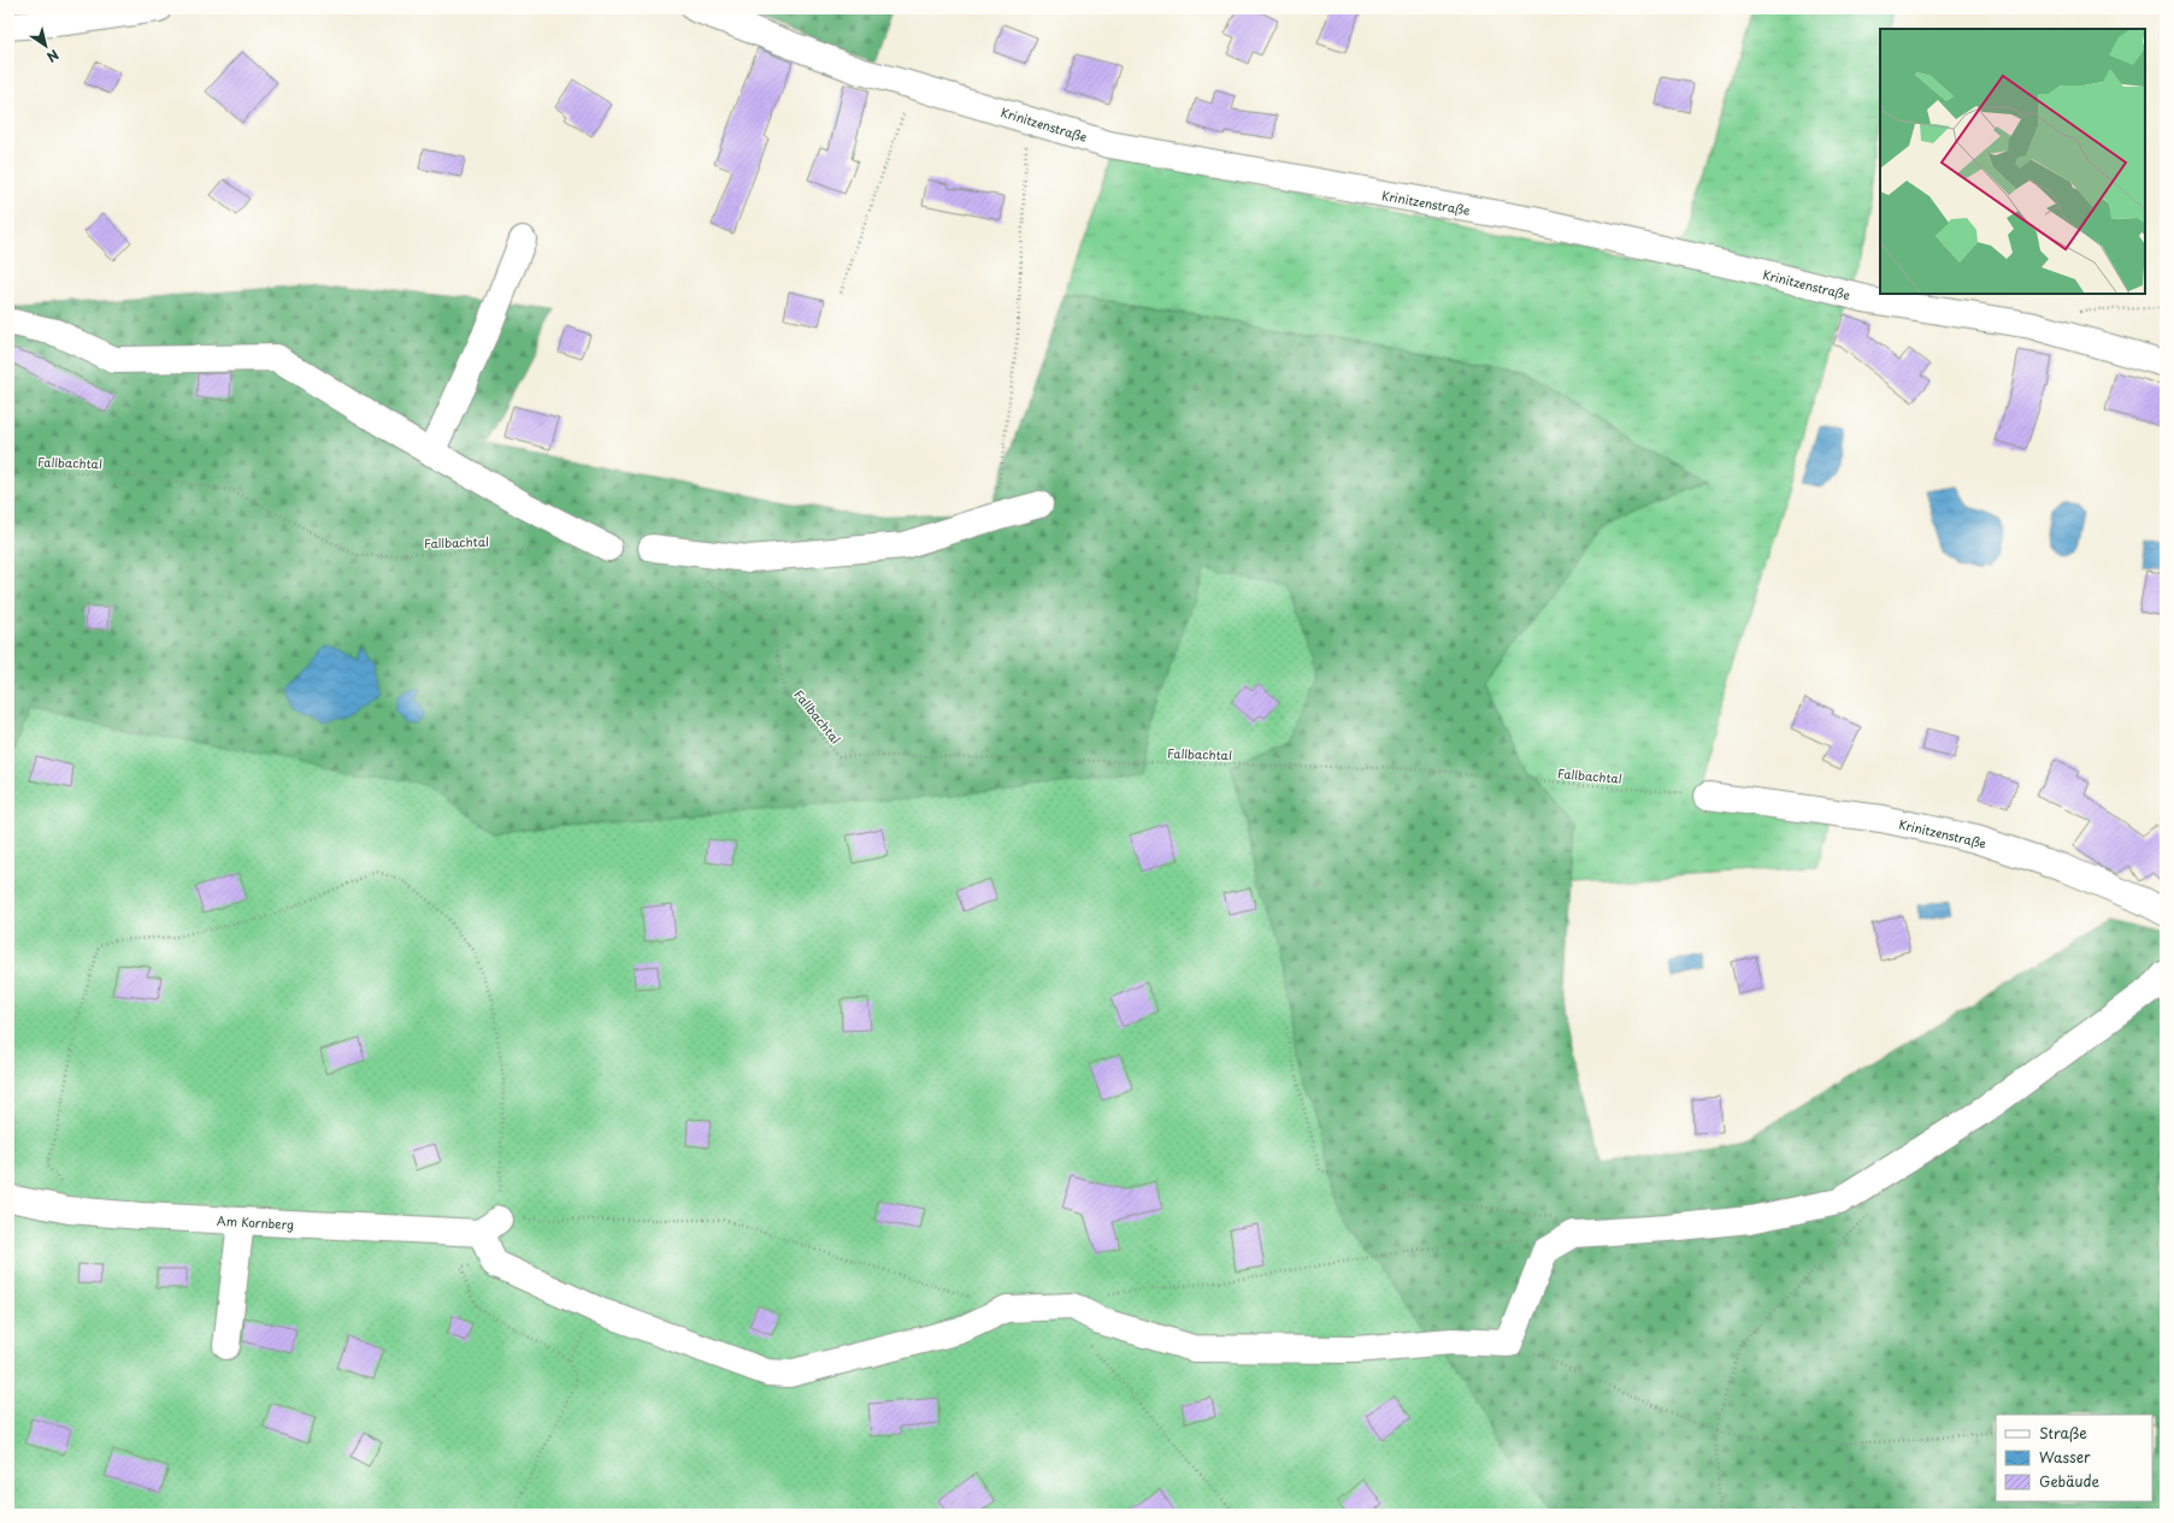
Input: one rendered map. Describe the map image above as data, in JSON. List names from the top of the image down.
{
  "streets": {
    "street": ["Krinitzenstraße", "Am Kornberg"],
    "path": ["Fallbachtal"]
  },
  "crossings": [
    ["Krinitzenstraße", "Fallbachtal"]
  ],
  "legend": ["Straße", "Wasser", "Gebäude"],
  "north": "bottom right"
}
